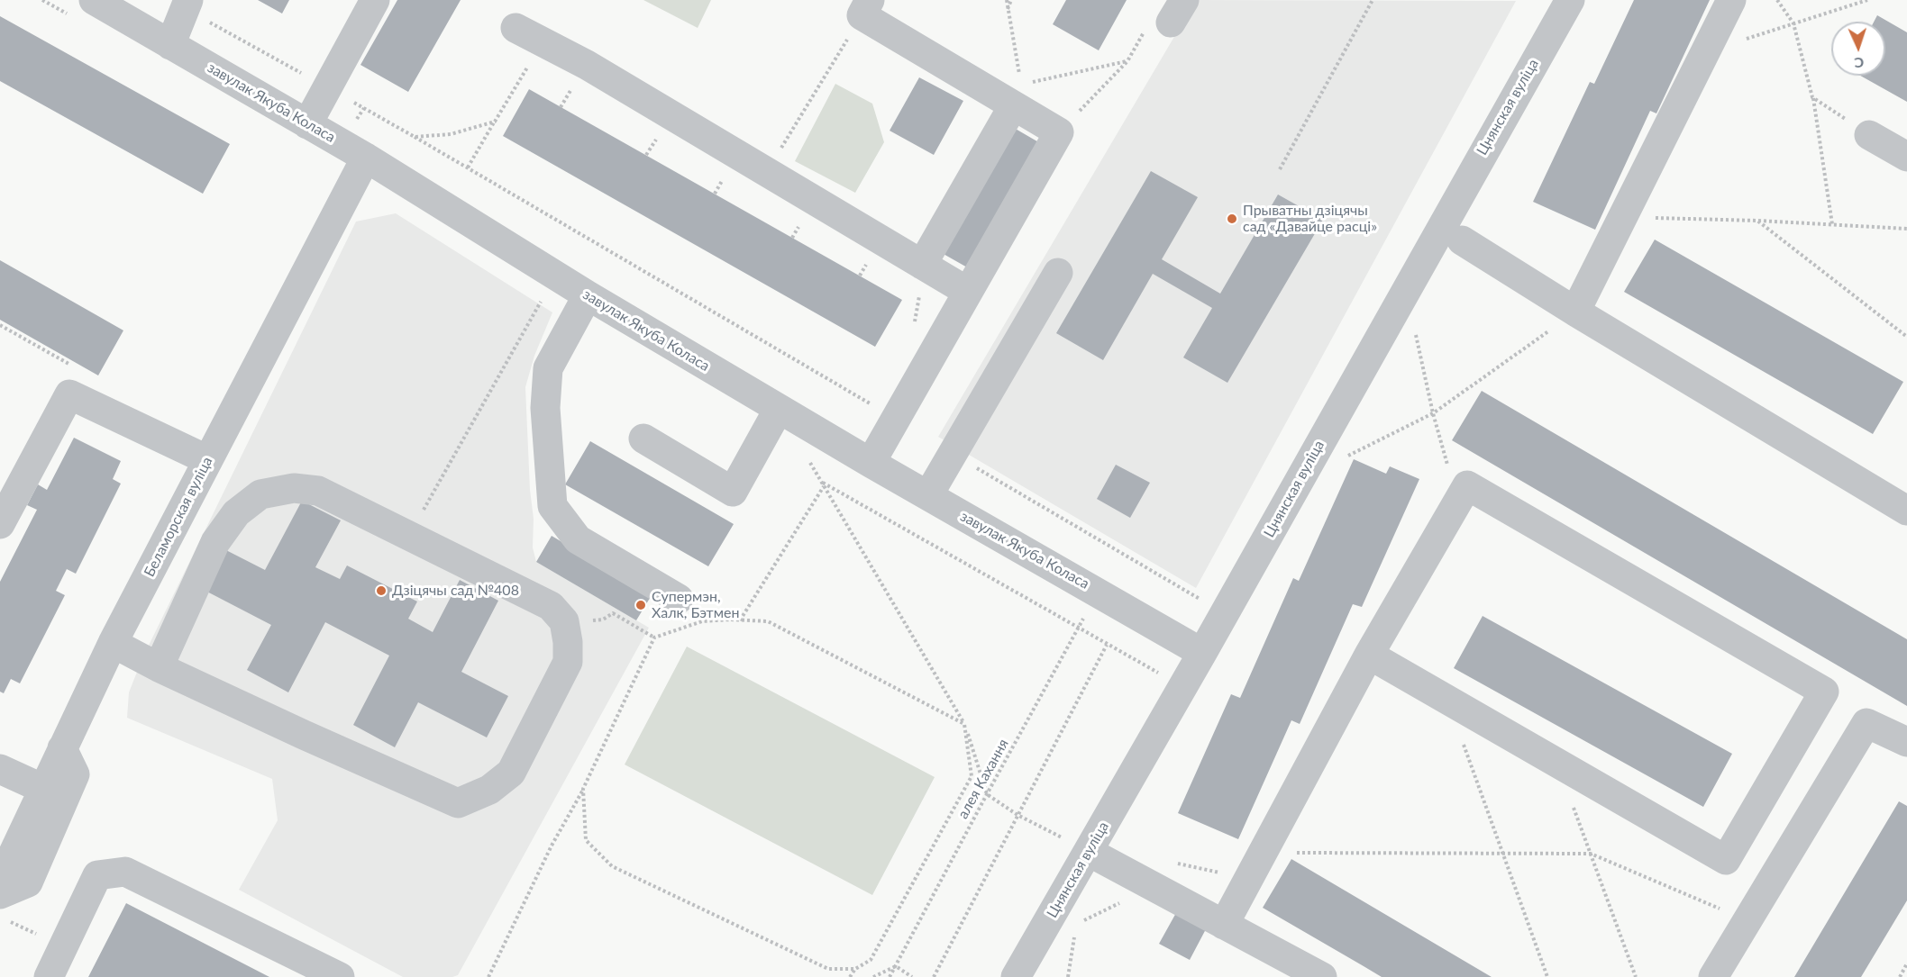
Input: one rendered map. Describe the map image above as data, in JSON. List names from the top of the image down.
{
  "streets": {
    "street": ["завулак Якуба Коласа", "Цнянская вуліца", "Беламорская вуліца"],
    "path": ["алея Кахання"]
  },
  "crossings": [
    ["завулак Якуба Коласа", "Цнянская вуліца"],
    ["завулак Якуба Коласа", "Беламорская вуліца"],
    ["завулак Якуба Коласа", "алея Кахання"]
  ],
  "places": ["Прыватны дзіцячы сад «Давайце расці»", "Дзіцячы сад №408", "Супермэн, Халк, Бэтмен"],
  "north": "bottom"
}
